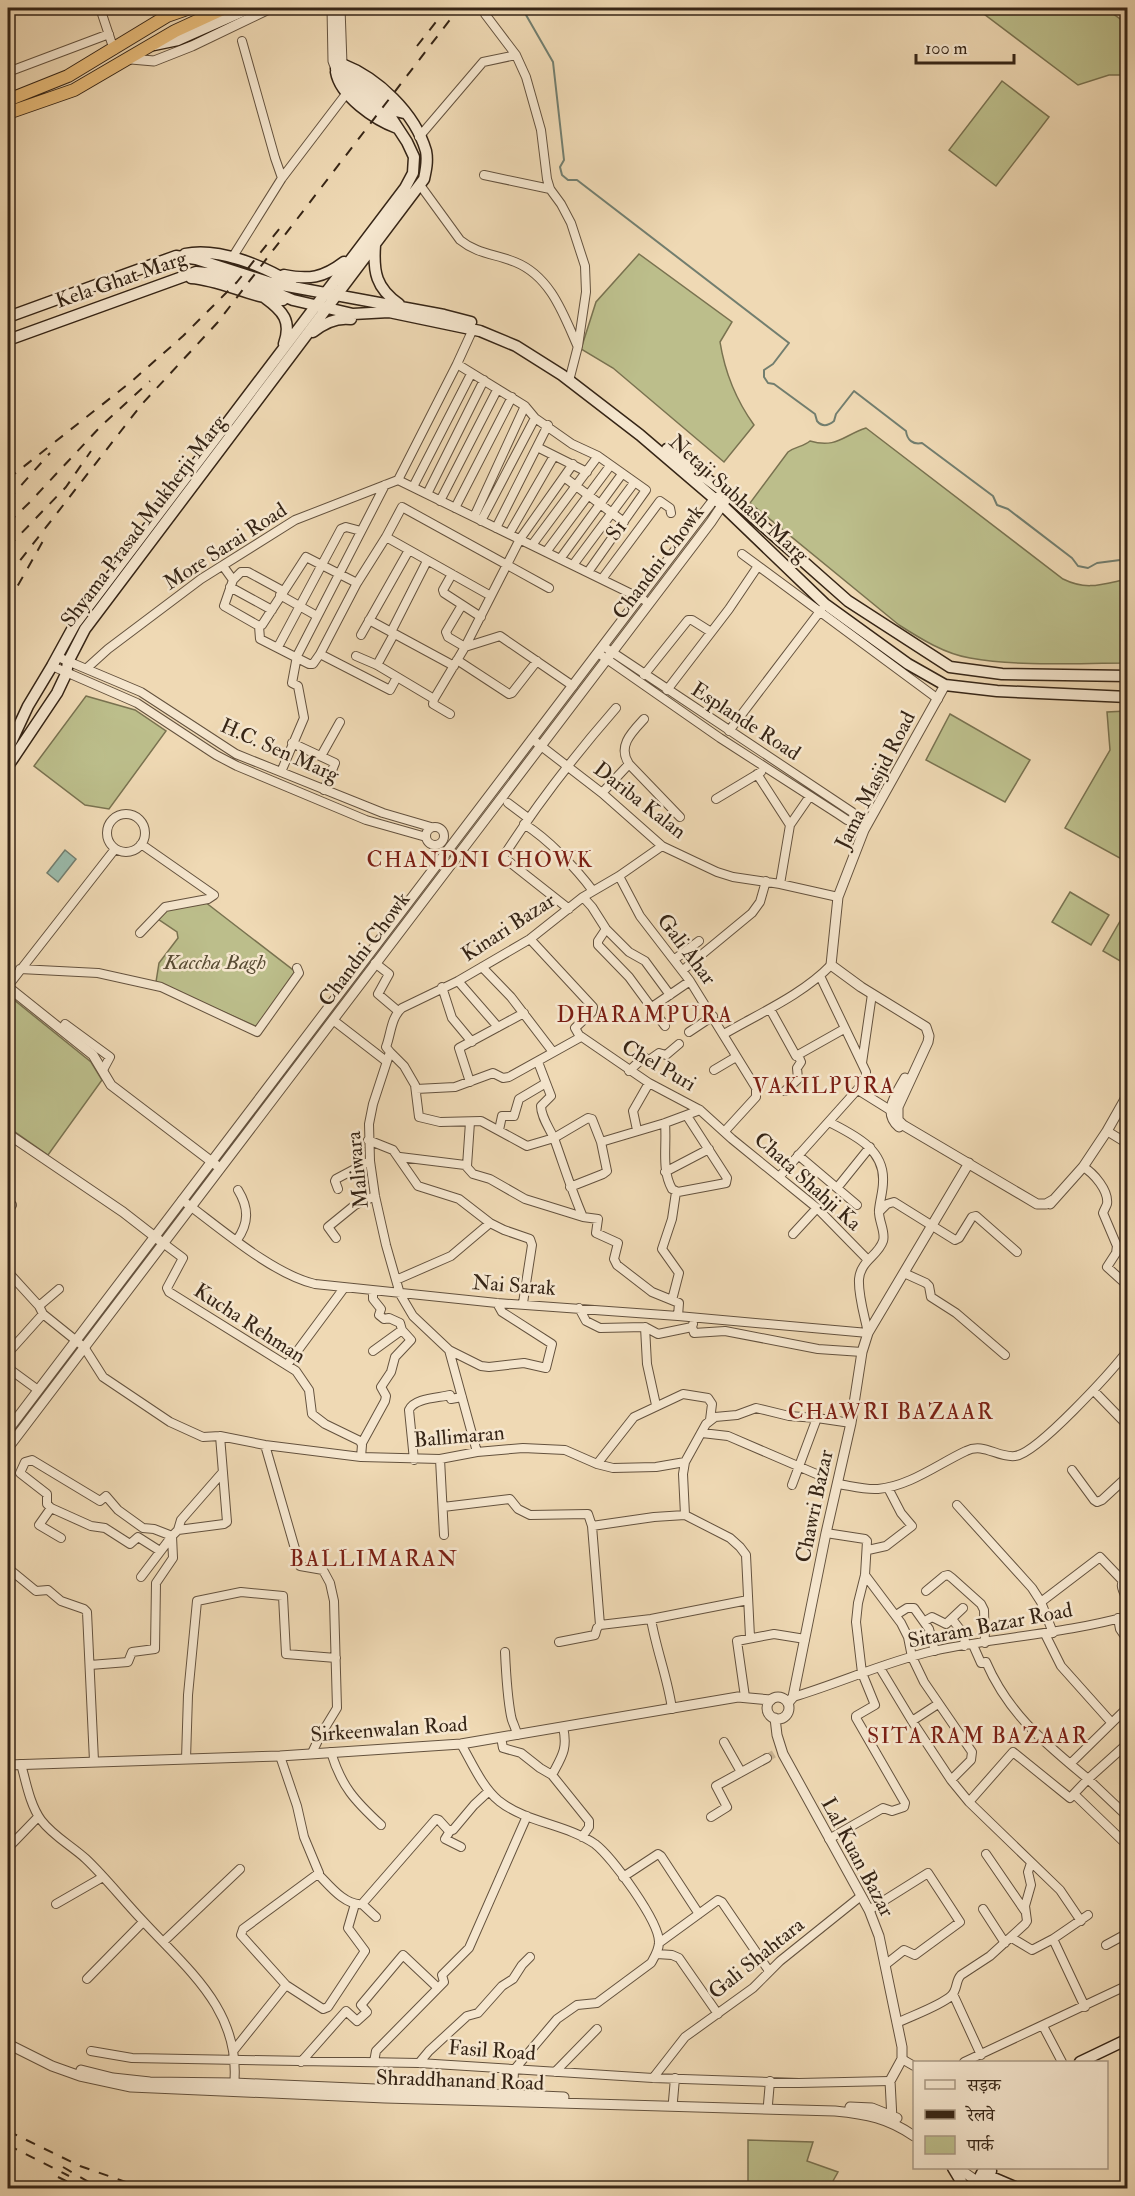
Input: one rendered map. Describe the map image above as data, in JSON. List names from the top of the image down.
{
  "streets": {
    "main road": ["Kela Ghat Marg", "Netaji Subhash Marg", "Shyama Prasad Mukherji Marg"],
    "street": [
      "S1",
      "More Sarai Road",
      "Chandni Chowk",
      "Esplande Road",
      "H.C. Sen Marg",
      "Jama Masjid Road",
      "Dariba Kalan",
      "Kinari Bazar",
      "Gali Ahar",
      "Chel Puri",
      "Maliwara",
      "Chata Shahji Ka",
      "Nai Sarak",
      "Kucha Rehman",
      "Ballimaran",
      "Chawri Bazar",
      "Sitaram Bazar Road",
      "Sirkeenwalan Road",
      "Lal Kuan Bazar",
      "Gali Shahtara",
      "Fasil Road",
      "Shraddhanand Road"
    ]
  },
  "crossings": [
    ["Kela Ghat Marg", "Netaji Subhash Marg"],
    ["Kela Ghat Marg", "Shyama Prasad Mukherji Marg"],
    ["Netaji Subhash Marg", "Shyama Prasad Mukherji Marg"],
    ["Netaji Subhash Marg", "Chandni Chowk"],
    ["Netaji Subhash Marg", "Jama Masjid Road"],
    ["Shyama Prasad Mukherji Marg", "H.C. Sen Marg"],
    ["More Sarai Road", "H.C. Sen Marg"],
    ["Chandni Chowk", "Esplande Road"],
    ["Chandni Chowk", "H.C. Sen Marg"],
    ["Chandni Chowk", "Dariba Kalan"],
    ["Chandni Chowk", "Nai Sarak"],
    ["Chandni Chowk", "Kucha Rehman"],
    ["Chandni Chowk", "Ballimaran"],
    ["Esplande Road", "Jama Masjid Road"],
    ["Jama Masjid Road", "Dariba Kalan"],
    ["Dariba Kalan", "Kinari Bazar"],
    ["Kinari Bazar", "Gali Ahar"],
    ["Kinari Bazar", "Chel Puri"],
    ["Kinari Bazar", "Maliwara"],
    ["Gali Ahar", "Chel Puri"],
    ["Gali Ahar", "Chata Shahji Ka"],
    ["Chel Puri", "Chata Shahji Ka"],
    ["Maliwara", "Nai Sarak"],
    ["Nai Sarak", "Chawri Bazar"],
    ["Chawri Bazar", "Sitaram Bazar Road"],
    ["Chawri Bazar", "Sirkeenwalan Road"],
    ["Chawri Bazar", "Lal Kuan Bazar"],
    ["Sitaram Bazar Road", "Sirkeenwalan Road"],
    ["Sitaram Bazar Road", "Lal Kuan Bazar"],
    ["Sirkeenwalan Road", "Lal Kuan Bazar"],
    ["Lal Kuan Bazar", "Gali Shahtara"],
    ["Gali Shahtara", "Fasil Road"]
  ],
  "districts": [
    "CHANDNI CHOWK",
    "DHARAMPURA",
    "VAKILPURA",
    "CHAWRI BAZAAR",
    "BALLIMARAN",
    "SITA RAM BAZAAR"
  ],
  "parks": ["Kaccha Bagh"],
  "legend": ["सड़क", "रेलवे", "पार्क"],
  "scale_bar": "100 m"
}
